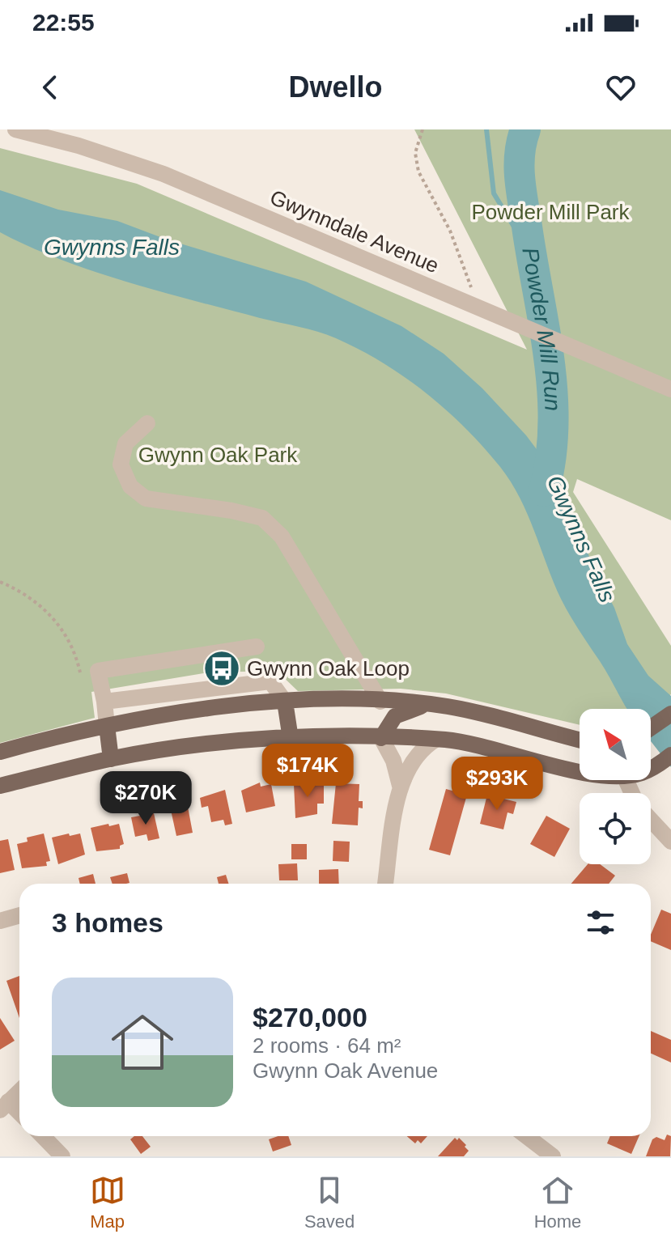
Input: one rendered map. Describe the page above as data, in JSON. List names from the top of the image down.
{
  "streets": {
    "street": ["Gwynndale Avenue"]
  },
  "water": ["Gwynns Falls", "Powder Mill Run"],
  "parks": ["Powder Mill Park", "Gwynn Oak Park"],
  "places": {
    "bus stop": ["Gwynn Oak Loop"]
  },
  "north": "top left",
  "page": {
    "status": "22:55",
    "header": "Dwello",
    "price": ["$174K", "$293K", "$270K"],
    "heading": "3 homes",
    "list": [
      {
        "name": "$270,000",
        "note": "2 rooms · 64 m² · Gwynn Oak Avenue"
      }
    ],
    "tabs": ["Map", "Saved", "Home"]
  }
}
